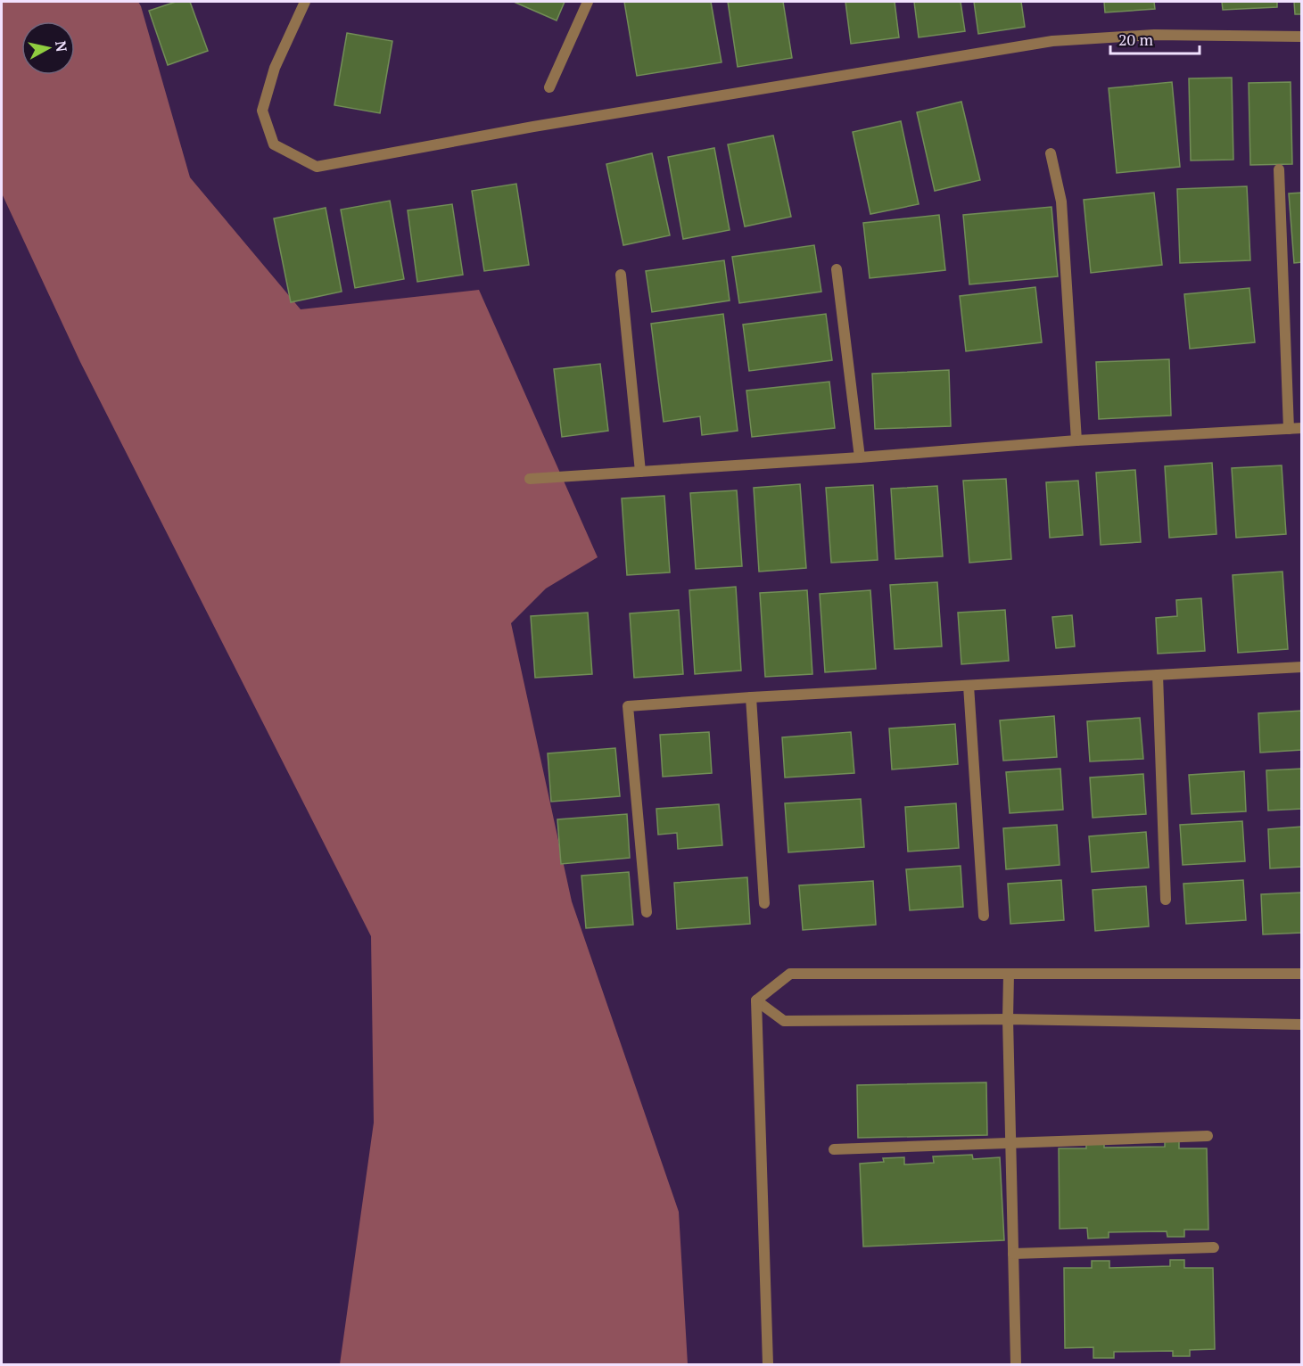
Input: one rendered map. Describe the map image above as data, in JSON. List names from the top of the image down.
{
  "scale_bar": "20 m",
  "north": "right"
}
